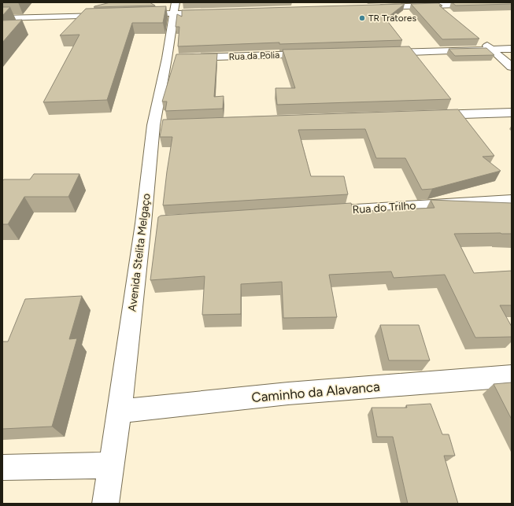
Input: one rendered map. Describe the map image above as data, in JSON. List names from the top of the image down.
{
  "streets": {
    "street": [
      "Rua da Polia",
      "Rua do Trilho",
      "Avenida Stelita Melgaço",
      "Caminho da Alavanca"
    ]
  },
  "crossings": [
    ["Rua da Polia", "Avenida Stelita Melgaço"],
    ["Avenida Stelita Melgaço", "Caminho da Alavanca"]
  ],
  "places": ["TR Tratores"]
}
